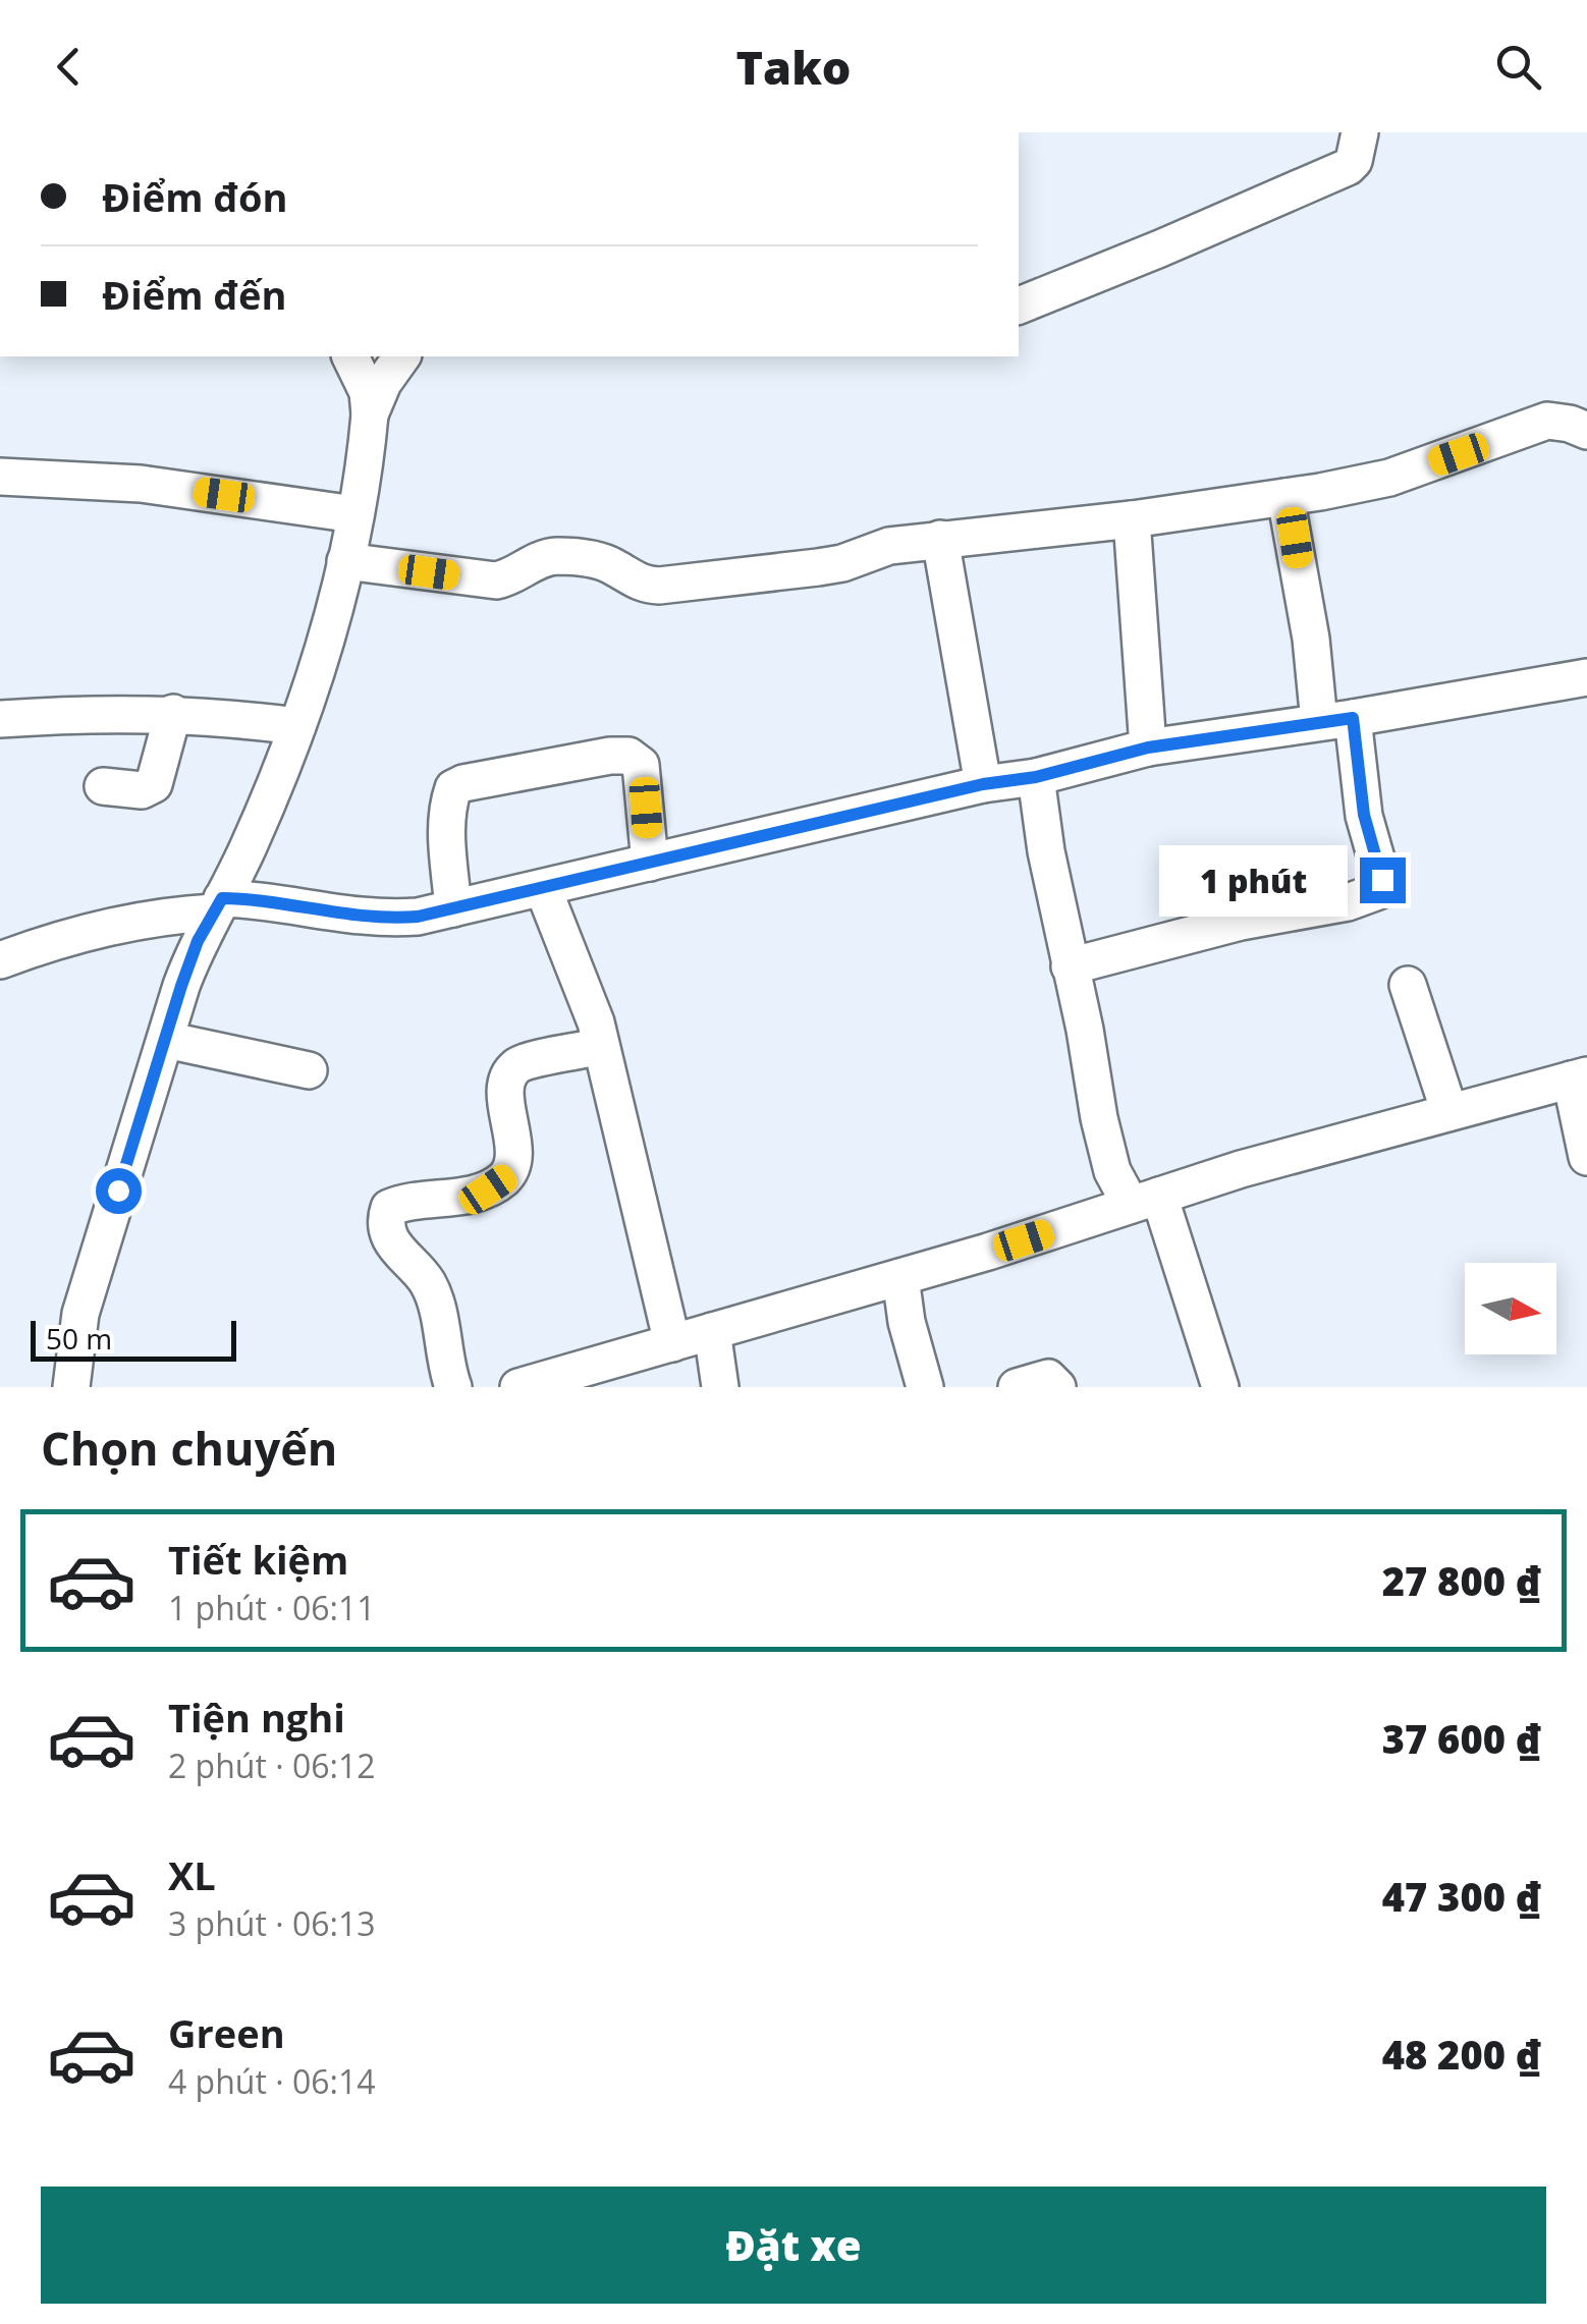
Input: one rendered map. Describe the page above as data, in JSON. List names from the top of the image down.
{
  "scale_bar": "50 m",
  "north": "right",
  "page": {
    "header": "Tako",
    "banner": ["Điểm đón", "Điểm đến"],
    "bubble": "1 phút",
    "scale": "50 m",
    "heading": "Chọn chuyến",
    "list": [
      {
        "name": "Tiết kiệm",
        "note": "1 phút · 06:11",
        "value": "27 800 ₫"
      },
      {
        "name": "Tiện nghi",
        "note": "2 phút · 06:12",
        "value": "37 600 ₫"
      },
      {
        "name": "XL",
        "note": "3 phút · 06:13",
        "value": "47 300 ₫"
      },
      {
        "name": "Green",
        "note": "4 phút · 06:14",
        "value": "48 200 ₫"
      }
    ],
    "buttons": "Đặt xe"
  }
}
